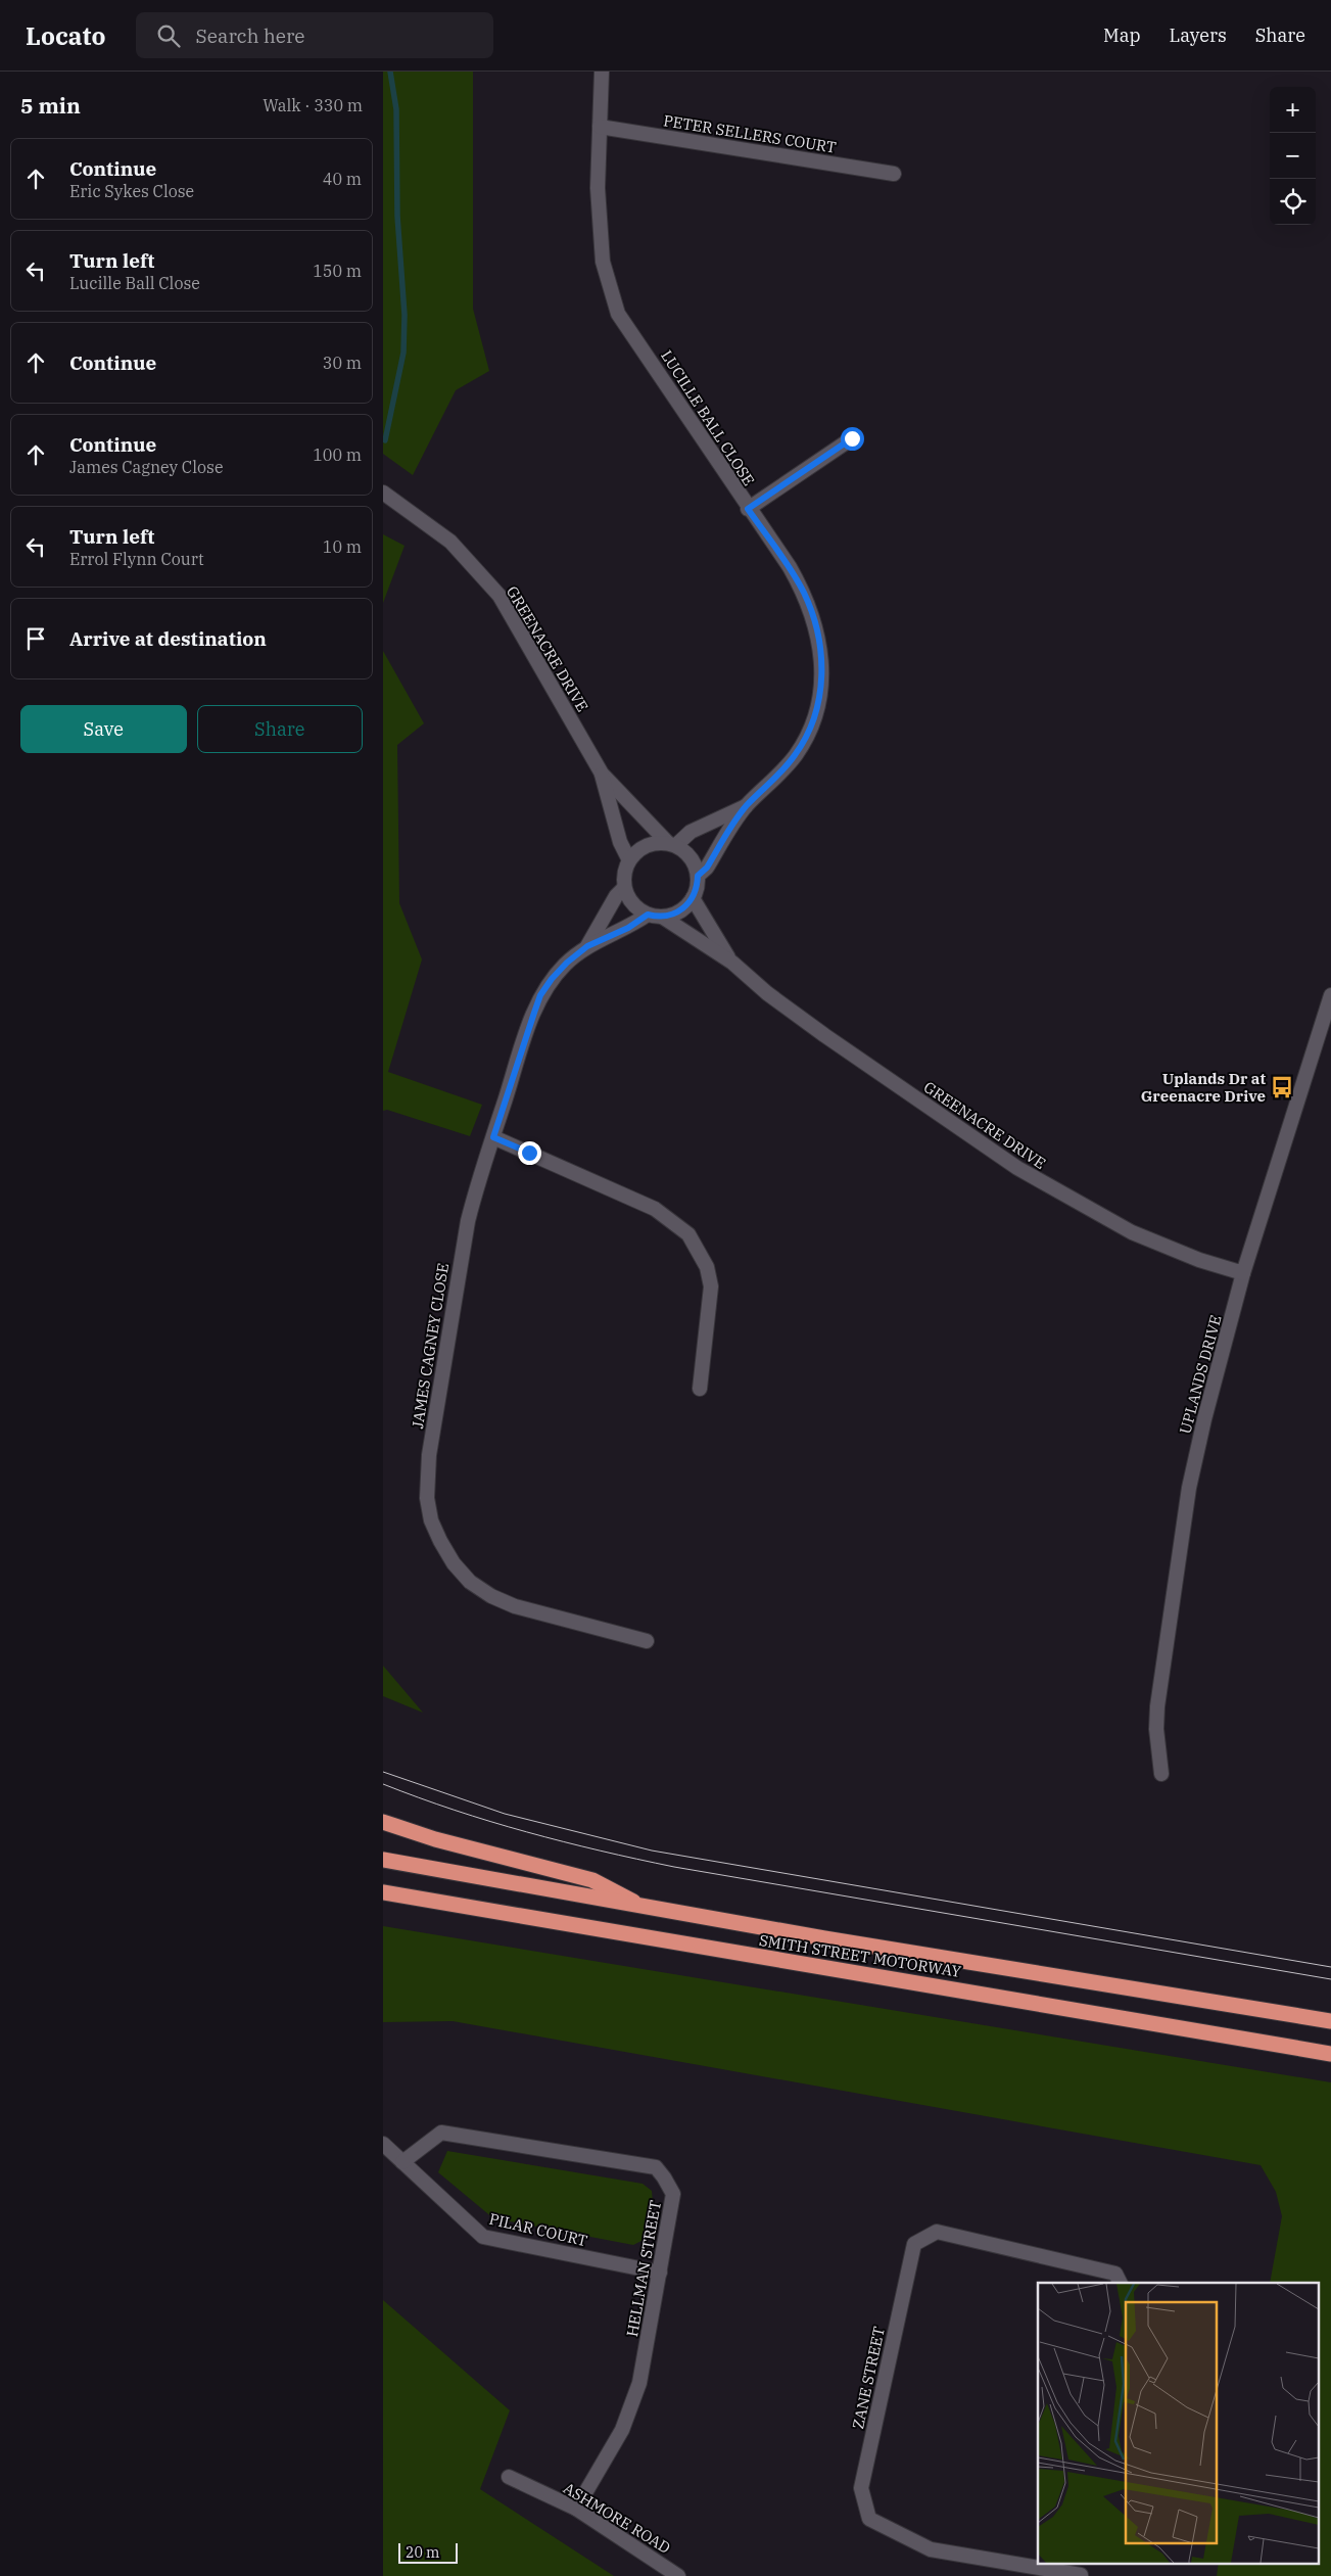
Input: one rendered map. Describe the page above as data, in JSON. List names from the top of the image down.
{
  "streets": {
    "highway": ["SMITH STREET MOTORWAY"],
    "street": [
      "PETER SELLERS COURT",
      "LUCILLE BALL CLOSE",
      "GREENACRE DRIVE",
      "JAMES CAGNEY CLOSE",
      "UPLANDS DRIVE",
      "PILAR COURT",
      "HELLMAN STREET",
      "ZANE STREET",
      "ASHMORE ROAD"
    ]
  },
  "crossings": [
    ["PETER SELLERS COURT", "LUCILLE BALL CLOSE"],
    ["LUCILLE BALL CLOSE", "GREENACRE DRIVE"],
    ["LUCILLE BALL CLOSE", "JAMES CAGNEY CLOSE"],
    ["GREENACRE DRIVE", "JAMES CAGNEY CLOSE"],
    ["GREENACRE DRIVE", "UPLANDS DRIVE"],
    ["PILAR COURT", "HELLMAN STREET"],
    ["HELLMAN STREET", "ASHMORE ROAD"]
  ],
  "places": {
    "bus stop": ["Uplands Dr at Greenacre Drive"]
  },
  "scale_bar": "20 m",
  "page": {
    "header": "Locato",
    "search": "Search here",
    "nav": ["Map", "Layers", "Share"],
    "heading": ["5 min", "Walk · 330 m"],
    "map_buttons": ["+", "−"],
    "list": [
      ["Continue", "Eric Sykes Close", "40 m"],
      ["Turn left", "Lucille Ball Close", "150 m"],
      ["Continue", "30 m"],
      ["Continue", "James Cagney Close", "100 m"],
      ["Turn left", "Errol Flynn Court", "10 m"],
      "Arrive at destination"
    ],
    "buttons": ["Save", "Share"],
    "scale": "20 m"
  }
}
